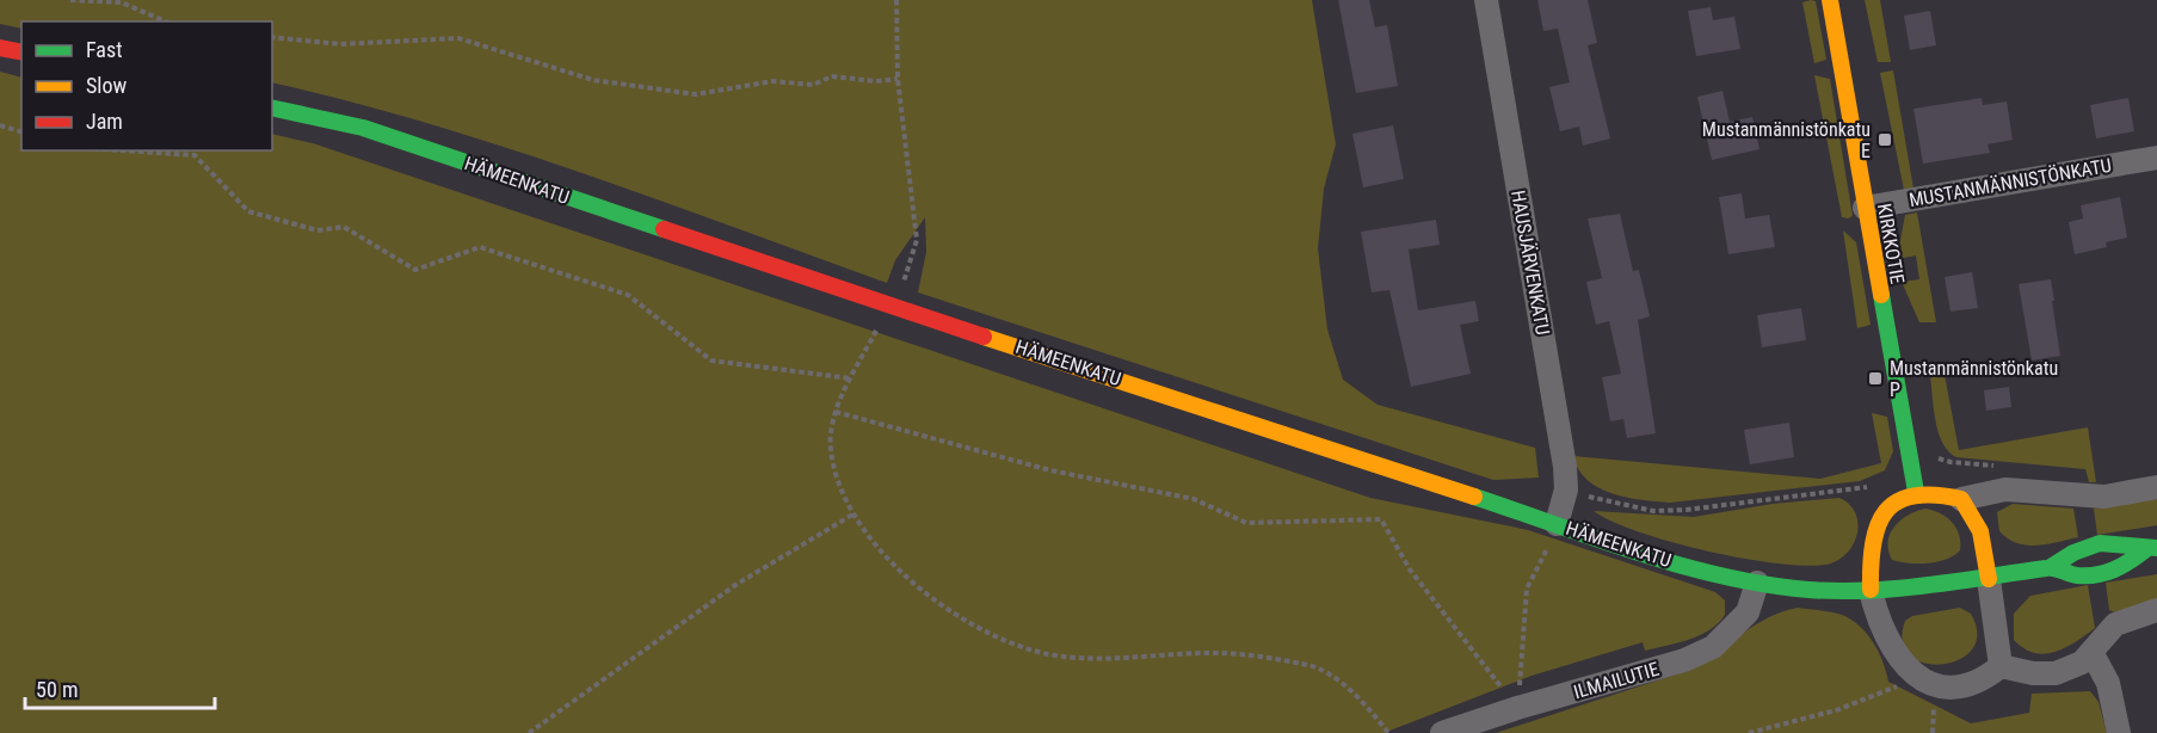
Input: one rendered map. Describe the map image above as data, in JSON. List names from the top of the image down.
{
  "streets": {
    "main road": ["HÄMEENKATU", "KIRKKOTIE"],
    "street": ["MUSTANMÄNNISTÖNKATU", "HAUSJÄRVENKATU", "ILMAILUTIE"]
  },
  "crossings": [
    ["HÄMEENKATU", "HAUSJÄRVENKATU"],
    ["HÄMEENKATU", "ILMAILUTIE"],
    ["MUSTANMÄNNISTÖNKATU", "KIRKKOTIE"]
  ],
  "places": {
    "transit": ["Mustanmännistönkatu E", "Mustanmännistönkatu P"]
  },
  "legend": ["Fast", "Slow", "Jam"],
  "scale_bar": "50 m"
}
